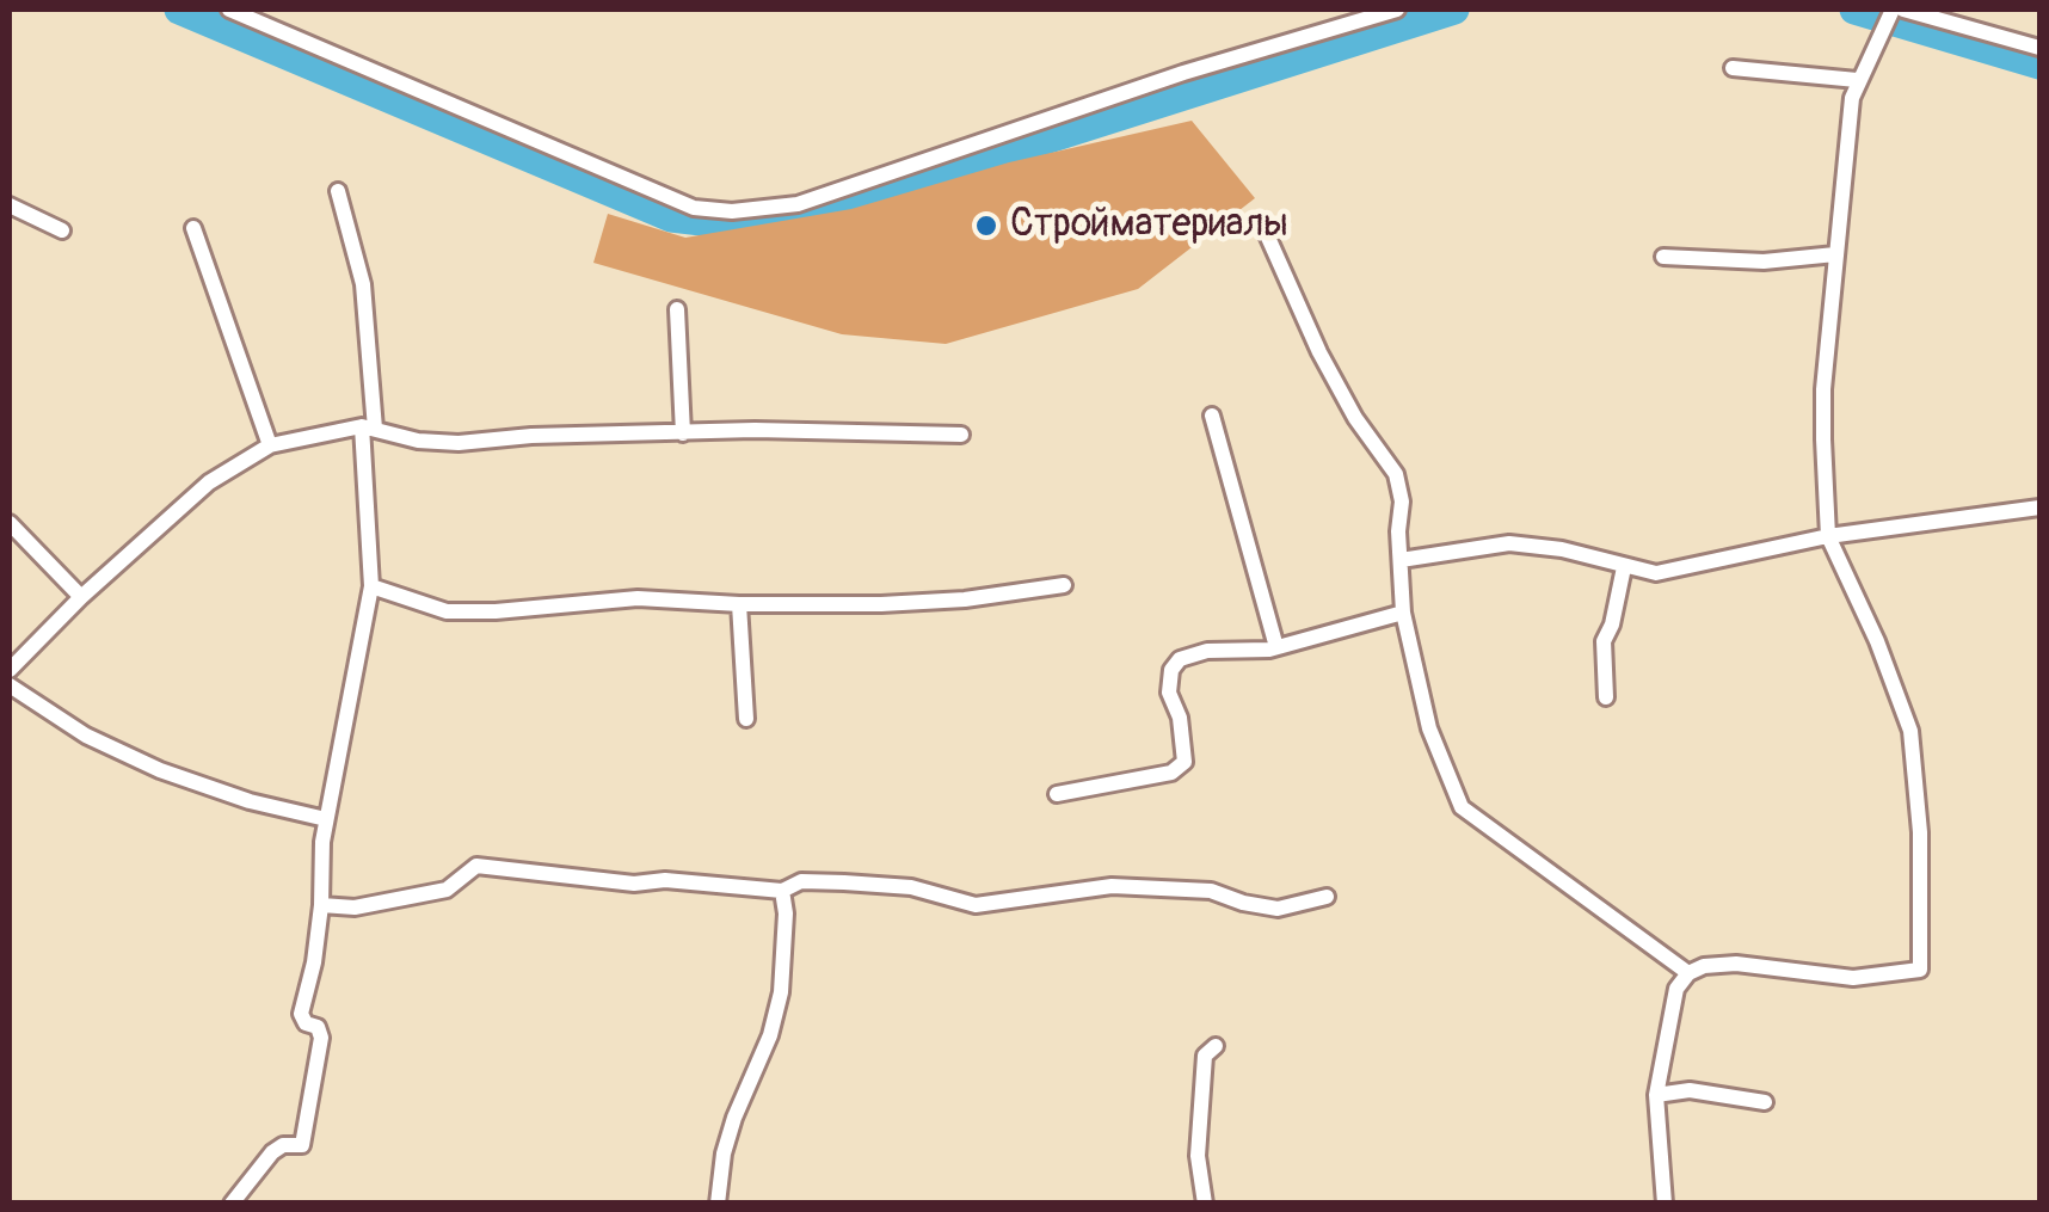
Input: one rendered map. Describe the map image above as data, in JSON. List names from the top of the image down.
{
  "places": ["Стройматериалы"]
}
